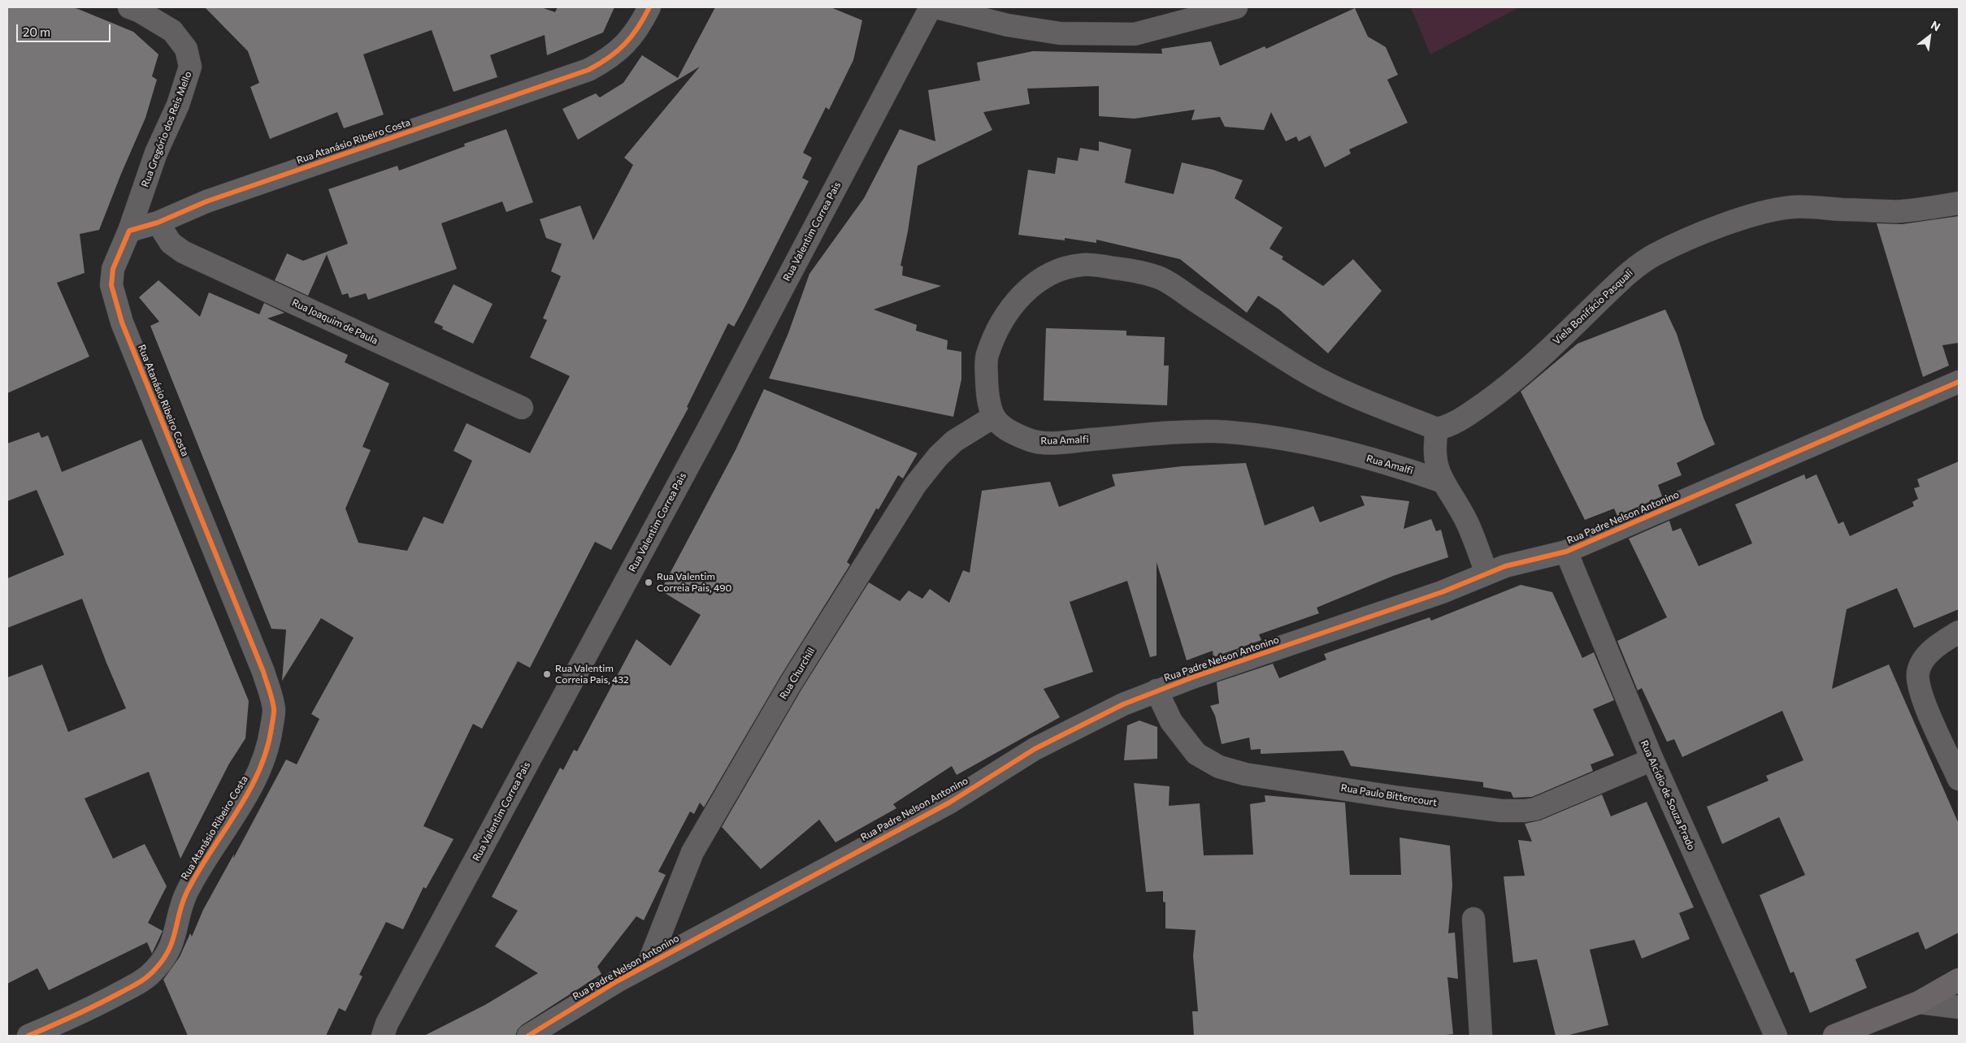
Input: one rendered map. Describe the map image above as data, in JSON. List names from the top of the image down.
{
  "streets": {
    "street": [
      "Rua Gregório dos Reis Mello",
      "Rua Atanásio Ribeiro Costa",
      "Rua Valentim Correa Pais",
      "Viela Bonifácio Pasquali",
      "Rua Joaquim de Paula",
      "Rua Amalfi",
      "Rua Padre Nelson Antonino",
      "Rua Churchill",
      "Rua Paulo Bittencourt",
      "Rua Alcídio de Souza Prado"
    ]
  },
  "crossings": [
    ["Rua Gregório dos Reis Mello", "Rua Atanásio Ribeiro Costa"],
    ["Rua Atanásio Ribeiro Costa", "Rua Joaquim de Paula"],
    ["Rua Amalfi", "Rua Churchill"],
    ["Rua Padre Nelson Antonino", "Rua Churchill"],
    ["Rua Padre Nelson Antonino", "Rua Paulo Bittencourt"],
    ["Rua Padre Nelson Antonino", "Rua Alcídio de Souza Prado"],
    ["Rua Paulo Bittencourt", "Rua Alcídio de Souza Prado"]
  ],
  "places": ["Rua Valentim Correia Pais, 490", "Rua Valentim Correia Pais, 432"],
  "scale_bar": "20 m",
  "north": "top right"
}
